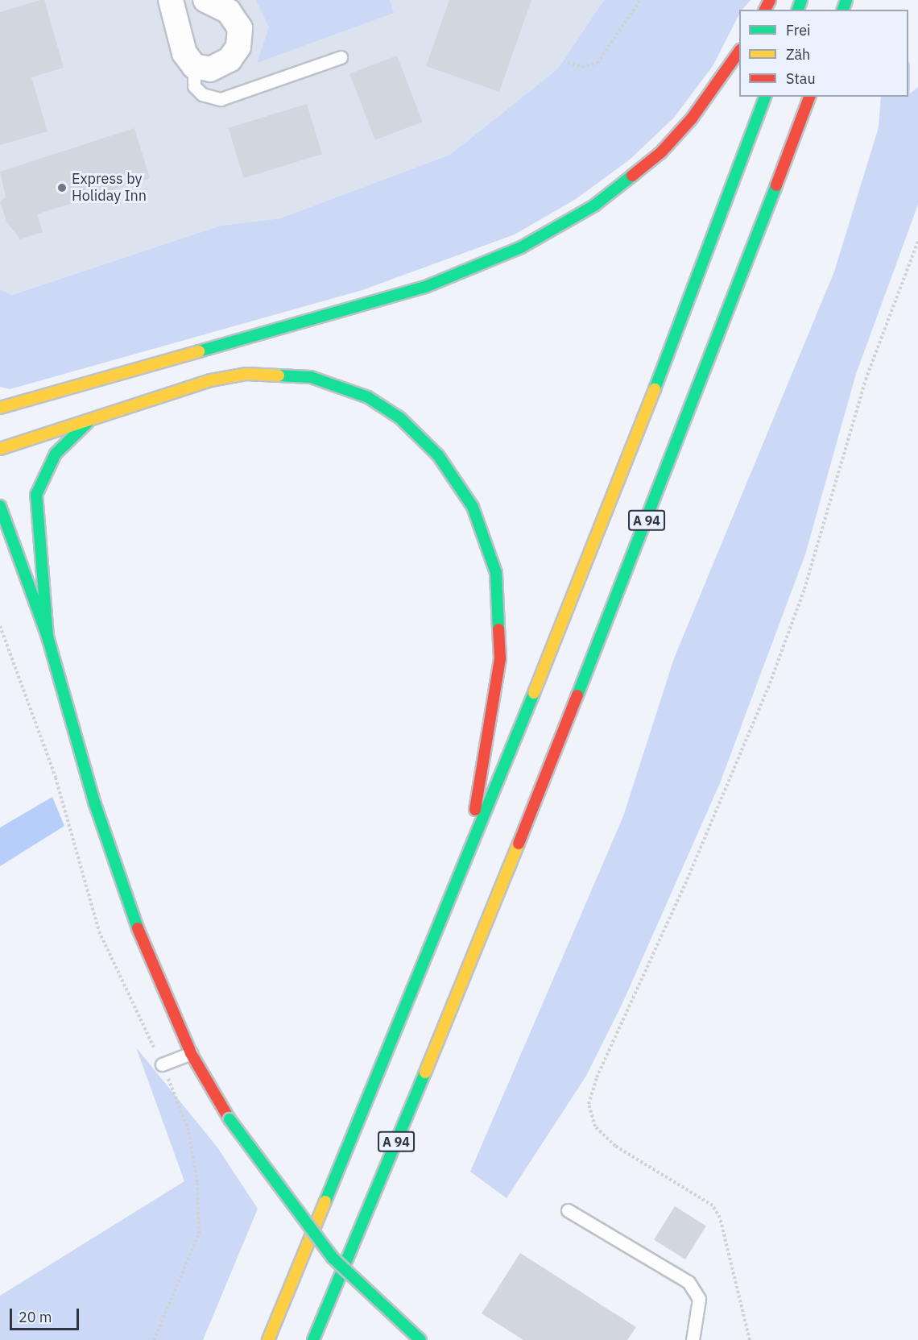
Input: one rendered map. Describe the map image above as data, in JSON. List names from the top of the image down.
{
  "streets": {
    "main road": ["A 94"]
  },
  "places": ["Express by Holiday Inn"],
  "legend": ["Frei", "Zäh", "Stau"],
  "scale_bar": "20 m"
}
